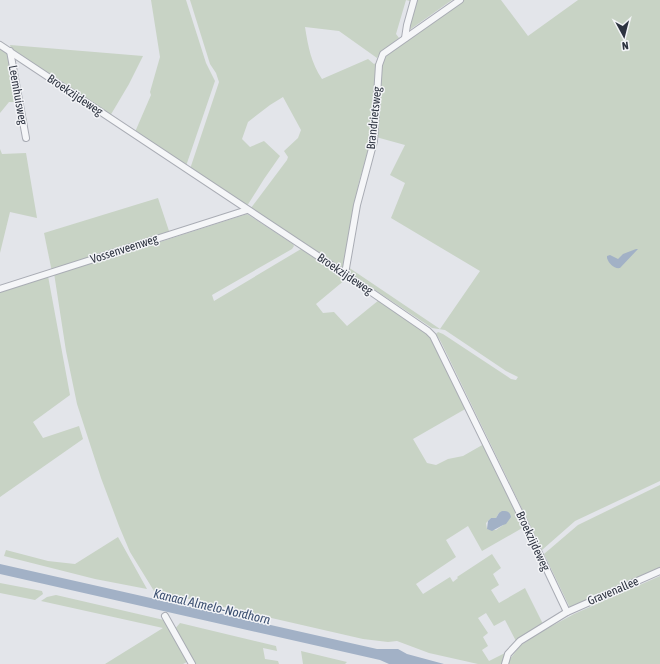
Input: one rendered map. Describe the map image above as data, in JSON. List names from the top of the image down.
{
  "streets": {
    "street": [
      "Leemhuisweg",
      "Broekzijdeweg",
      "Brandrietsweg",
      "Vossenveenweg",
      "Gravenallee"
    ]
  },
  "crossings": [
    ["Leemhuisweg", "Broekzijdeweg"],
    ["Broekzijdeweg", "Brandrietsweg"],
    ["Broekzijdeweg", "Vossenveenweg"],
    ["Broekzijdeweg", "Gravenallee"]
  ],
  "water": ["Kanaal Almelo-Nordhorn"],
  "north": "bottom"
}
